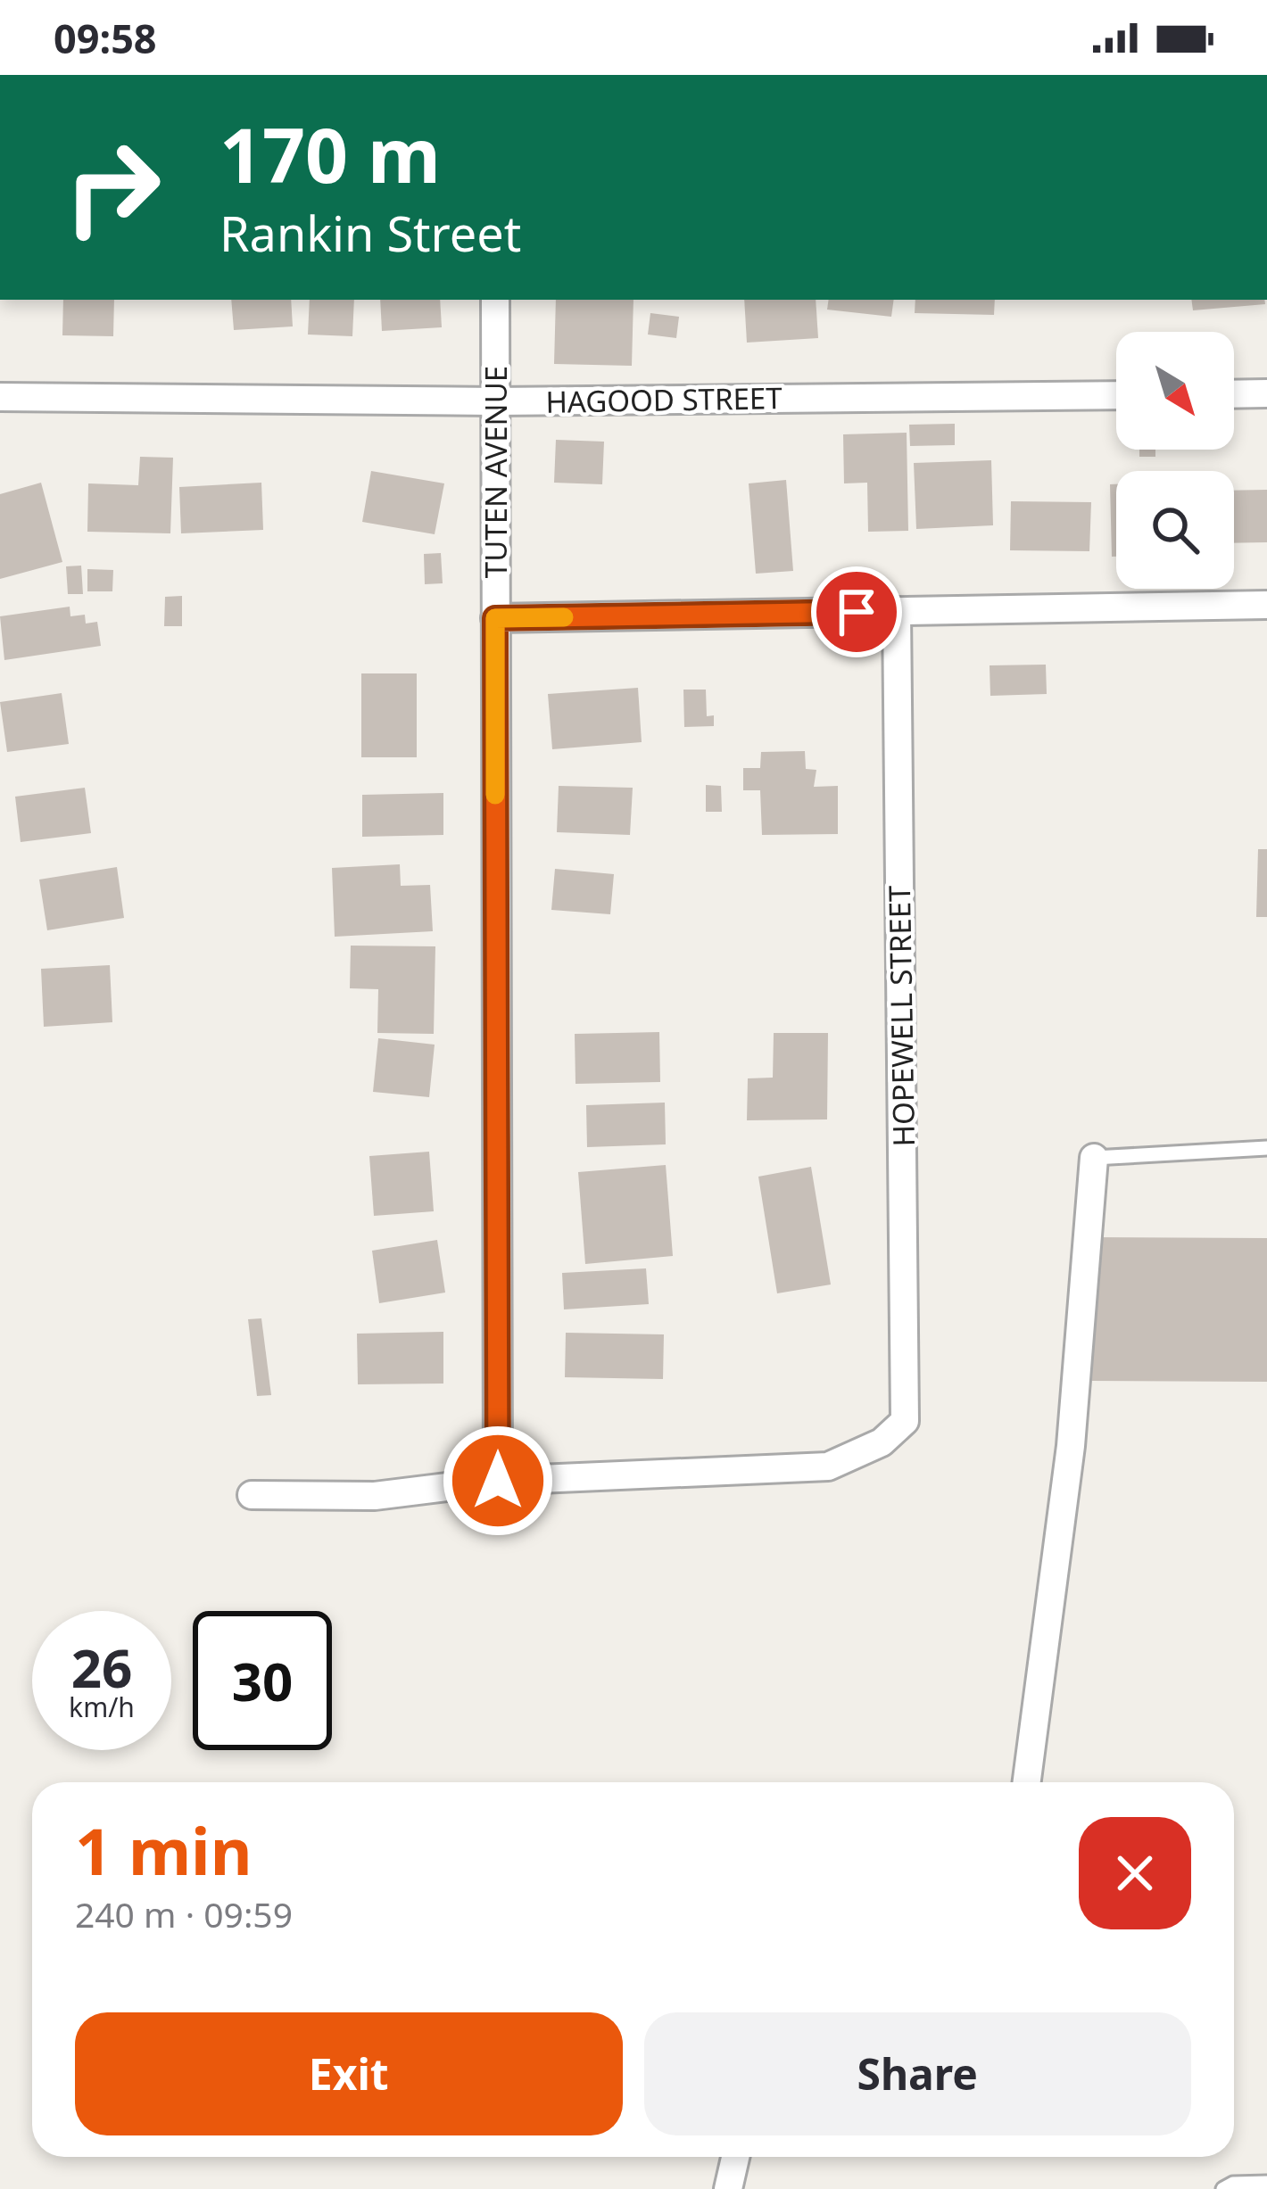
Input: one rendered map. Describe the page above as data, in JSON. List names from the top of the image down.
{
  "streets": {
    "street": ["HAGOOD STREET", "TUTEN AVENUE", "HOPEWELL STREET"]
  },
  "crossings": [
    ["HAGOOD STREET", "TUTEN AVENUE"],
    ["TUTEN AVENUE", "HOPEWELL STREET"]
  ],
  "north": "bottom right",
  "page": {
    "status": "09:58",
    "turn": ["170 m", "Rankin Street"],
    "speed": "26 km/h",
    "limit": "30",
    "heading": ["1 min", "240 m · 09:59"],
    "buttons": ["Exit", "Share"]
  }
}
